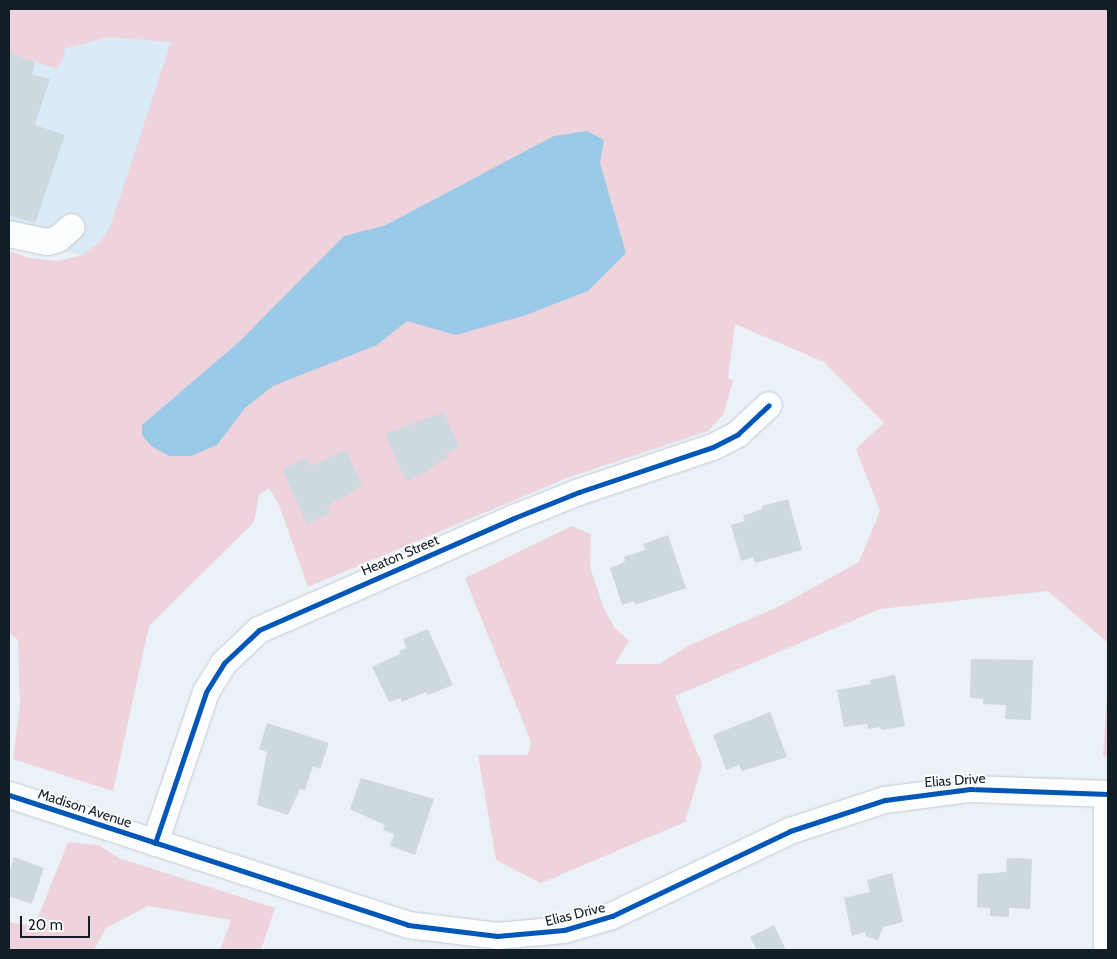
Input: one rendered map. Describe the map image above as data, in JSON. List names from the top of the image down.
{
  "streets": {
    "street": ["Heaton Street", "Elias Drive", "Madison Avenue"]
  },
  "crossings": [
    ["Heaton Street", "Elias Drive"],
    ["Heaton Street", "Madison Avenue"],
    ["Elias Drive", "Madison Avenue"]
  ],
  "scale_bar": "20 m"
}
